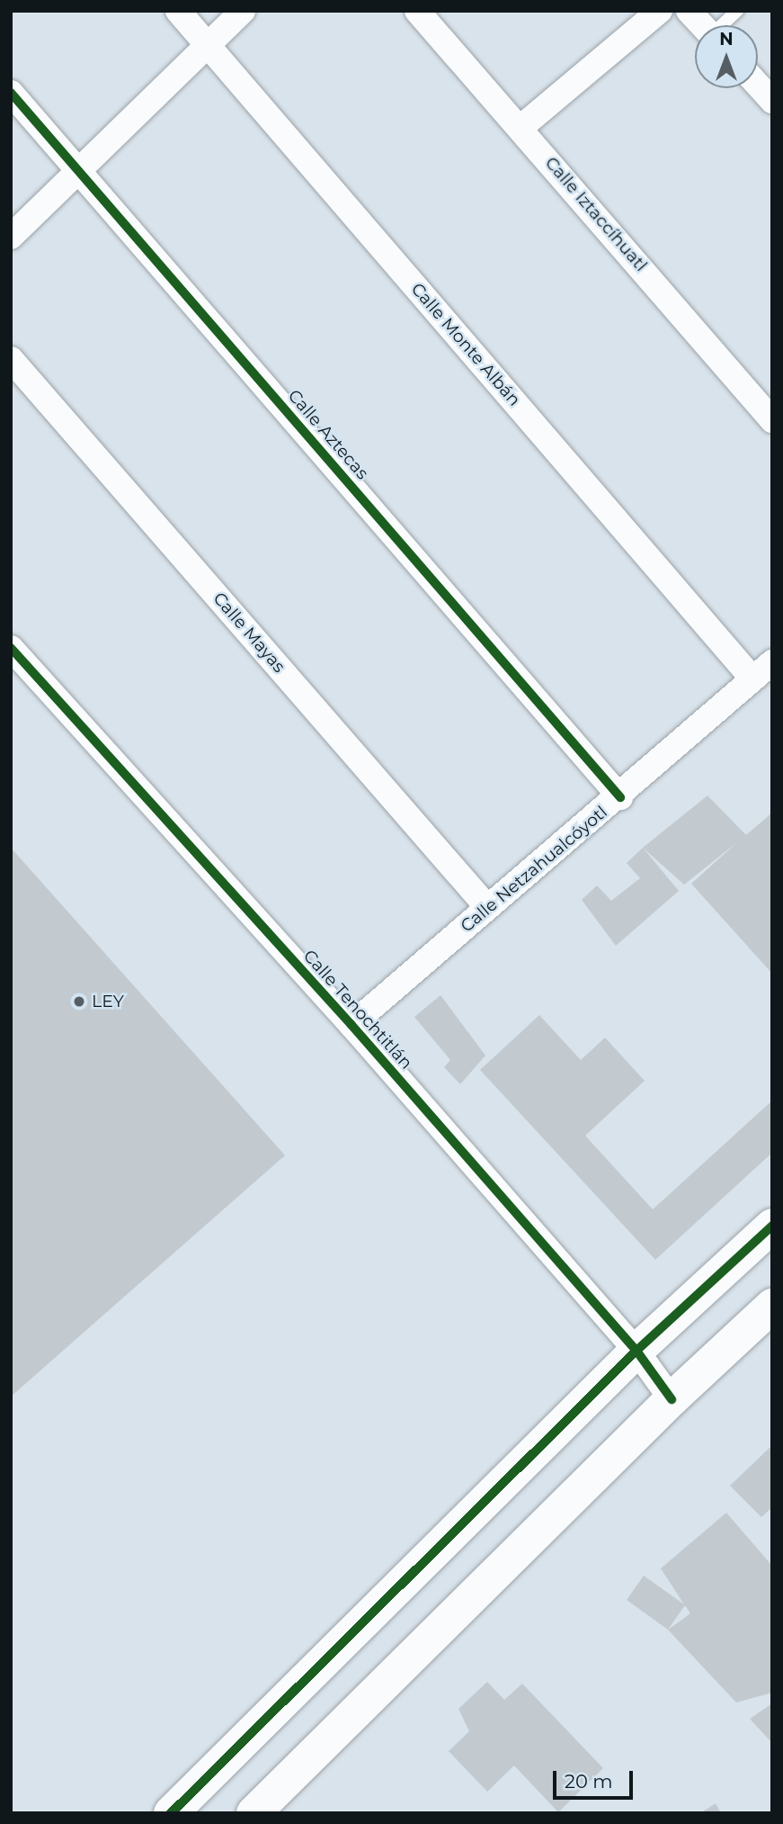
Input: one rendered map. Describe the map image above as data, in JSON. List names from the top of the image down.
{
  "streets": {
    "street": [
      "Calle Iztaccíhuatl",
      "Calle Monte Albán",
      "Calle Aztecas",
      "Calle Mayas",
      "Calle Netzahualcóyotl",
      "Calle Tenochtitlán"
    ]
  },
  "crossings": [
    ["Calle Monte Albán", "Calle Netzahualcóyotl"],
    ["Calle Aztecas", "Calle Netzahualcóyotl"],
    ["Calle Mayas", "Calle Netzahualcóyotl"],
    ["Calle Netzahualcóyotl", "Calle Tenochtitlán"]
  ],
  "places": ["LEY"],
  "scale_bar": "20 m",
  "north": "top"
}
